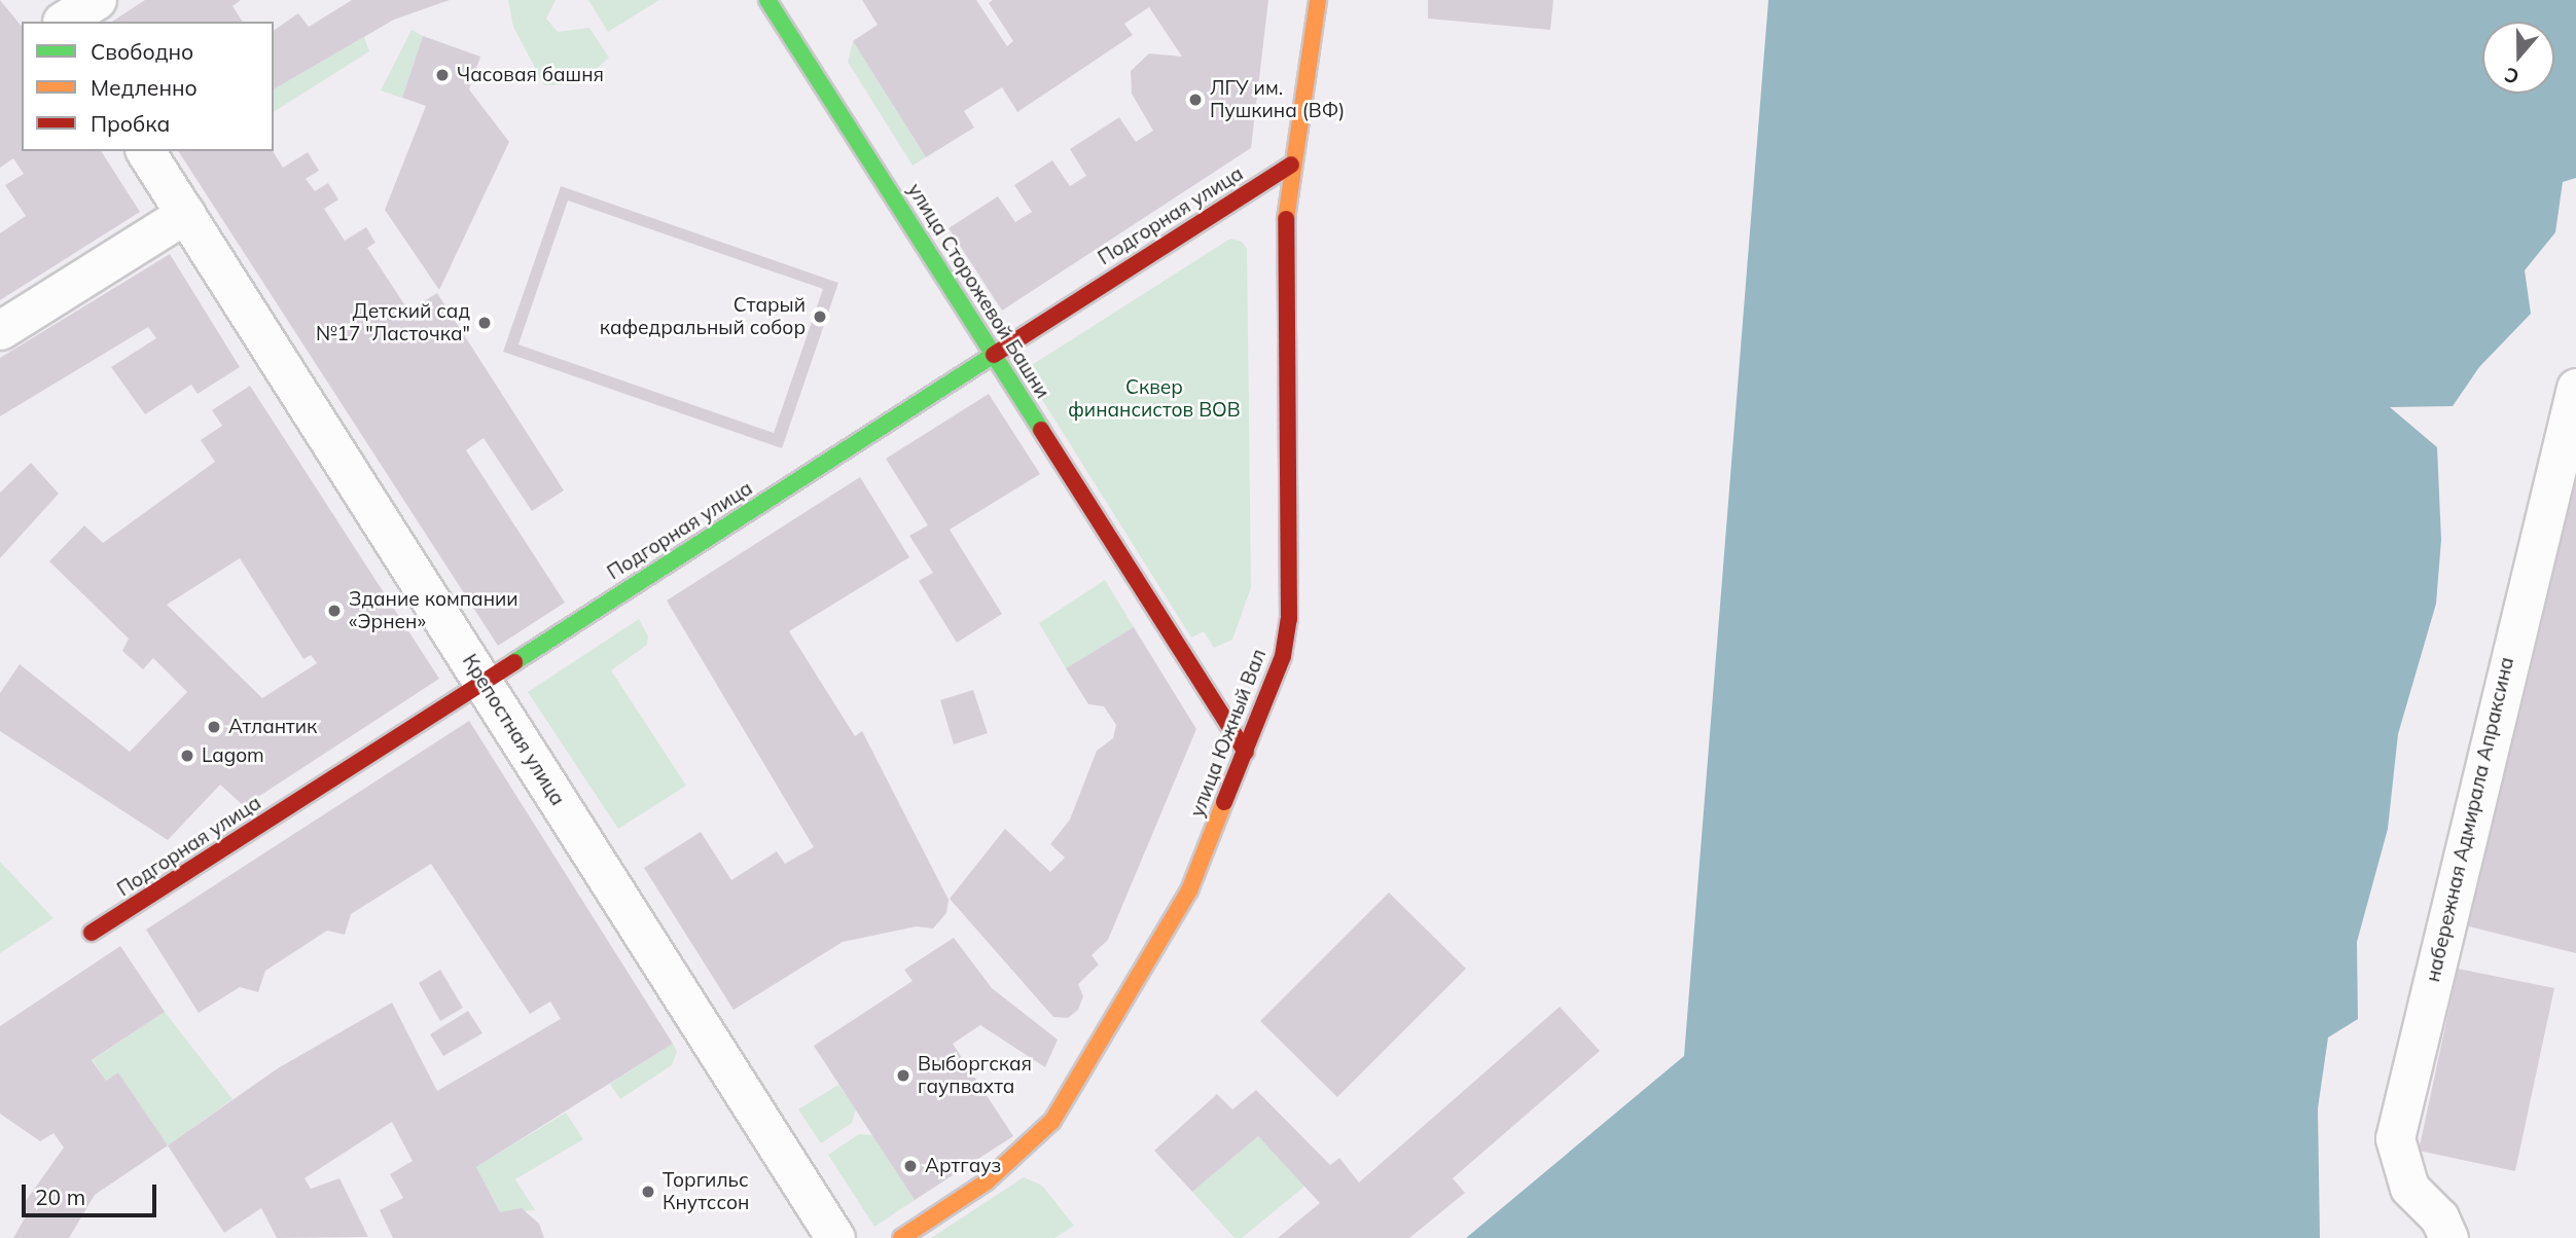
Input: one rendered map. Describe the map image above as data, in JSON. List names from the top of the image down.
{
  "streets": {
    "street": [
      "Подгорная улица",
      "улица Сторожевой Башни",
      "Крепостная улица",
      "улица Южный Вал",
      "набережная Адмирала Апраксина"
    ]
  },
  "crossings": [
    ["Подгорная улица", "улица Сторожевой Башни"],
    ["Подгорная улица", "Крепостная улица"],
    ["Подгорная улица", "улица Южный Вал"],
    ["улица Сторожевой Башни", "улица Южный Вал"]
  ],
  "parks": ["Сквер финансистов ВОВ"],
  "places": [
    "Часовая башня",
    "ЛГУ им. Пушкина (ВФ)",
    "Старый кафедральный собор",
    "Детский сад №17 \"Ласточка\"",
    "Здание компании «Эрнен»",
    "Атлантик",
    "Lagom",
    "Выборгская гаупвахта",
    "Артгауз",
    "Торгильс Кнутссон"
  ],
  "legend": ["Свободно", "Медленно", "Пробка"],
  "scale_bar": "20 m",
  "north": "bottom"
}
